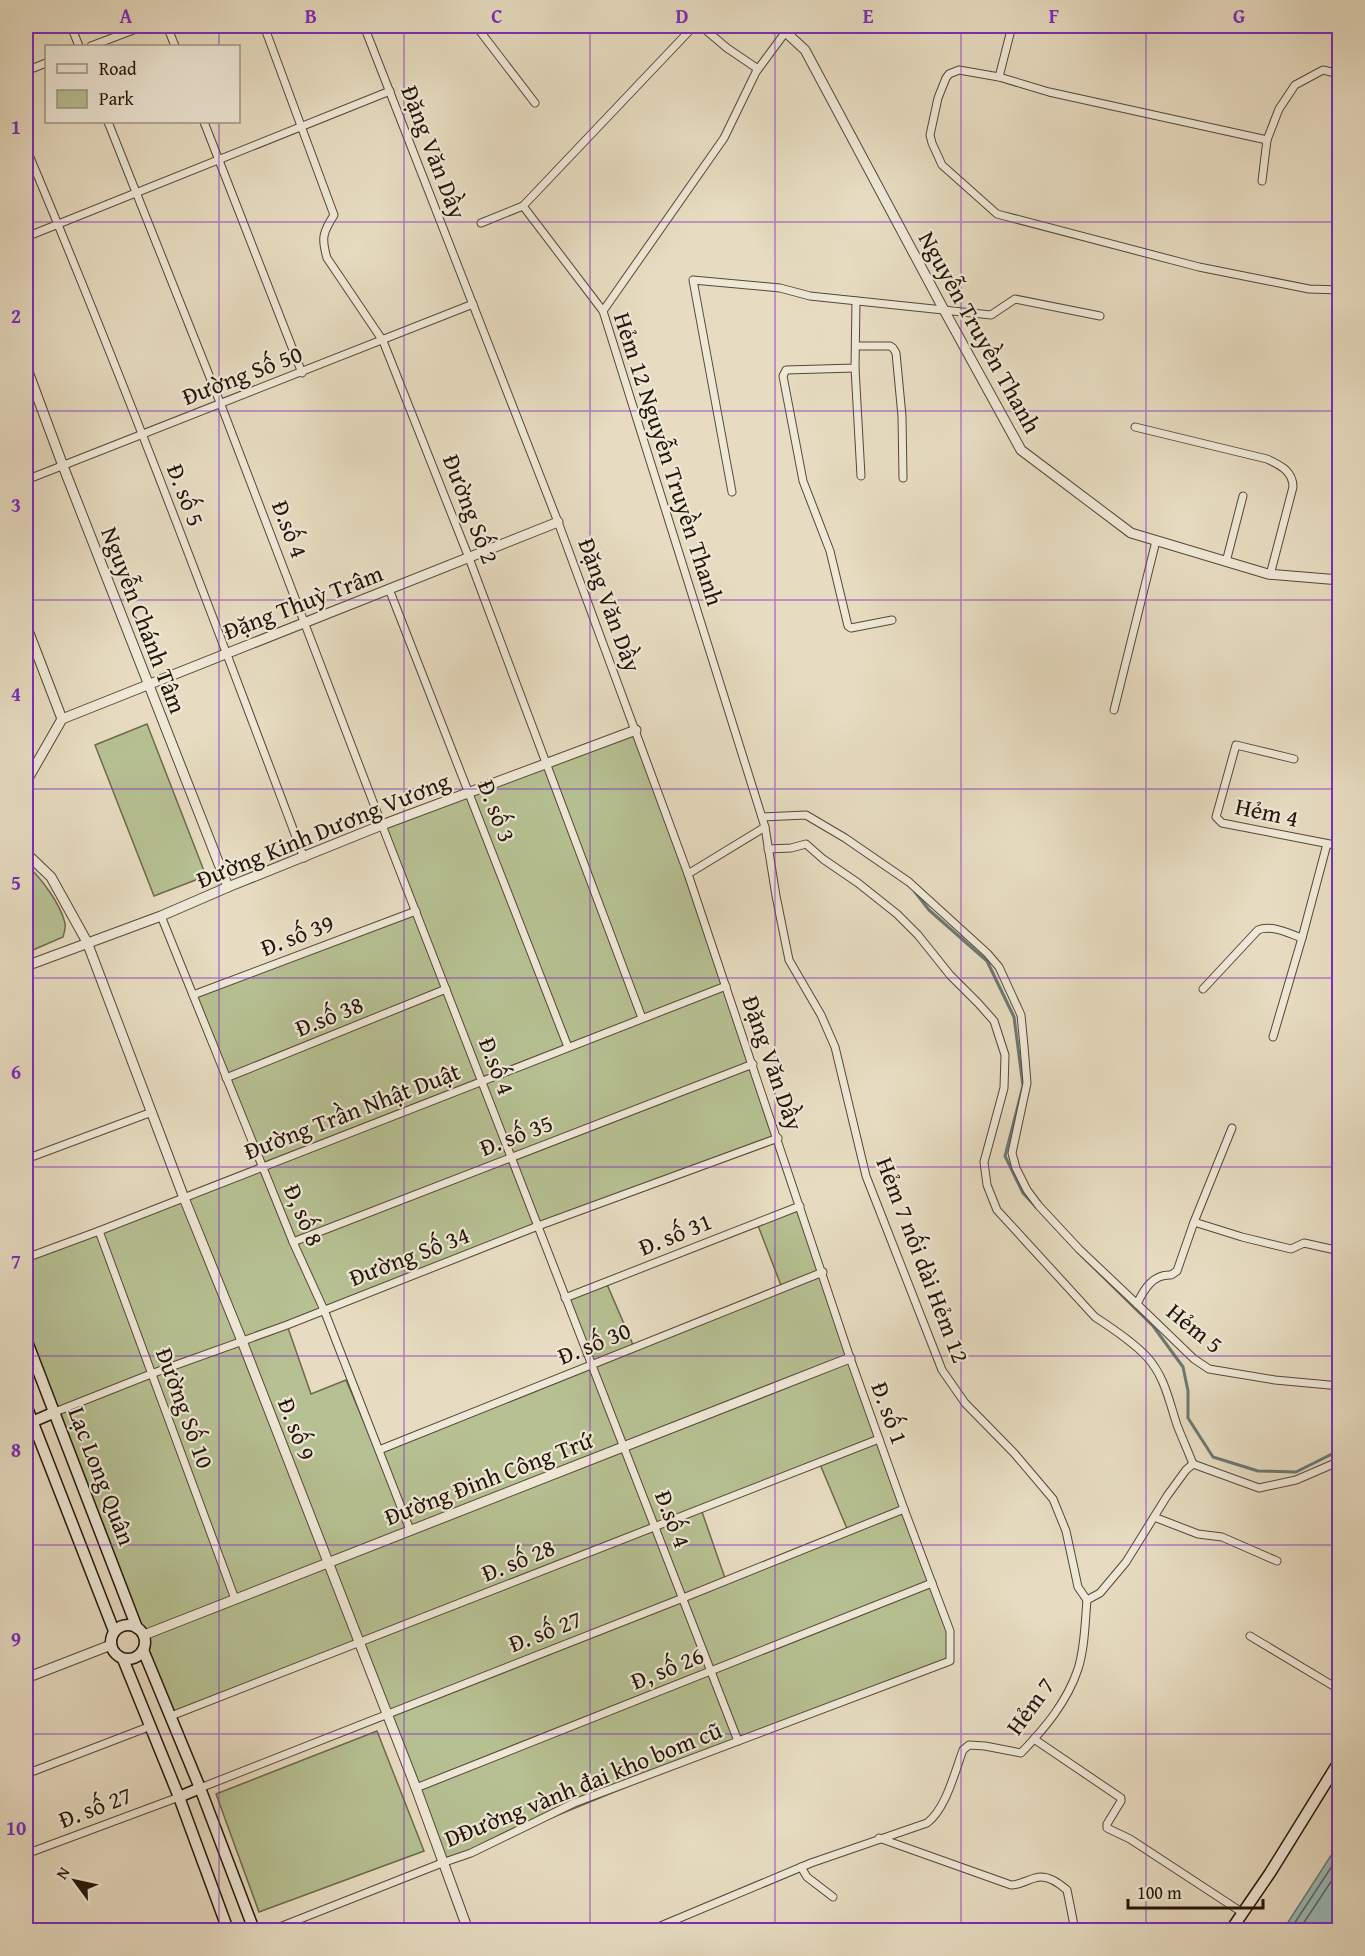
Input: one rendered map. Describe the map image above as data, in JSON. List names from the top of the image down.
{
  "streets": {
    "main road": ["Lạc Long Quân"],
    "street": [
      "Đặng Văn Dầy",
      "Nguyễn Truyền Thanh",
      "Đường Số 50",
      "Hẻm 12 Nguyễn Truyền Thanh",
      "Đ. số 5",
      "Đường Số 2",
      "Đ.số 4",
      "Đặng Thuỳ Trâm",
      "Nguyễn Chánh Tâm",
      "Đ. số 3",
      "Hẻm 4",
      "Đường Kinh Dương Vương",
      "Đ. số 39",
      "Đ.số 38",
      "Đường Trần Nhật Duật",
      "Đ. số 35",
      "Đ, số 8",
      "Đ. số 31",
      "Đường Số 34",
      "Hẻm 7 nối dài Hẻm 12",
      "Hẻm 5",
      "Đ. số 30",
      "Đường Số 10",
      "Đ. số 1",
      "Đ. số 9",
      "Đường Đinh Công Trứ",
      "Đ. số 28",
      "Đ. số 27",
      "Đ, số 26",
      "Hẻm 7",
      "DĐường vành đai kho bom cũ"
    ]
  },
  "crossings": [
    ["Đặng Văn Dầy", "Đường Số 50"],
    ["Đặng Văn Dầy", "Đặng Thuỳ Trâm"],
    ["Đặng Văn Dầy", "Đường Kinh Dương Vương"],
    ["Đặng Văn Dầy", "Đường Trần Nhật Duật"],
    ["Đặng Văn Dầy", "Đ. số 35"],
    ["Đặng Văn Dầy", "Đ. số 31"],
    ["Đặng Văn Dầy", "Đường Số 34"],
    ["Đặng Văn Dầy", "Đ. số 1"],
    ["Đường Số 50", "Đ. số 5"],
    ["Đường Số 50", "Đường Số 2"],
    ["Đường Số 50", "Đ.số 4"],
    ["Đường Số 50", "Nguyễn Chánh Tâm"],
    ["Hẻm 12 Nguyễn Truyền Thanh", "Hẻm 7 nối dài Hẻm 12"],
    ["Đ. số 5", "Đặng Thuỳ Trâm"],
    ["Đ. số 5", "Đường Kinh Dương Vương"],
    ["Đường Số 2", "Đặng Thuỳ Trâm"],
    ["Đường Số 2", "Đường Kinh Dương Vương"],
    ["Đường Số 2", "Đường Trần Nhật Duật"],
    ["Đ.số 4", "Đặng Thuỳ Trâm"],
    ["Đ.số 4", "Đường Kinh Dương Vương"],
    ["Đ.số 4", "Đ. số 39"],
    ["Đ.số 4", "Đ.số 38"],
    ["Đ.số 4", "Đường Trần Nhật Duật"],
    ["Đ.số 4", "Đ. số 35"],
    ["Đ.số 4", "Đ. số 31"],
    ["Đ.số 4", "Đường Số 34"],
    ["Đ.số 4", "Đ. số 30"],
    ["Đ.số 4", "Đường Đinh Công Trứ"],
    ["Đ.số 4", "Đ. số 28"],
    ["Đ.số 4", "Đ. số 27"],
    ["Đ.số 4", "Đ, số 26"],
    ["Đ.số 4", "DĐường vành đai kho bom cũ"],
    ["Đặng Thuỳ Trâm", "Nguyễn Chánh Tâm"],
    ["Đặng Thuỳ Trâm", "Đ. số 3"],
    ["Nguyễn Chánh Tâm", "Đường Kinh Dương Vương"],
    ["Đ. số 3", "Đường Kinh Dương Vương"],
    ["Đ. số 3", "Đường Trần Nhật Duật"],
    ["Đường Kinh Dương Vương", "Đ, số 8"],
    ["Đường Kinh Dương Vương", "Đ. số 9"],
    ["Đ. số 39", "Đ, số 8"],
    ["Đ.số 38", "Đ, số 8"],
    ["Đường Trần Nhật Duật", "Đ, số 8"],
    ["Đường Trần Nhật Duật", "Đường Số 10"],
    ["Đường Trần Nhật Duật", "Đ. số 9"],
    ["Đ. số 35", "Đ, số 8"],
    ["Đ, số 8", "Đường Số 34"],
    ["Đ, số 8", "Đ. số 30"],
    ["Đ, số 8", "Đường Đinh Công Trứ"],
    ["Đ. số 31", "Đ. số 1"],
    ["Đường Số 34", "Đường Số 10"],
    ["Đường Số 34", "Đ. số 9"],
    ["Đường Số 34", "Lạc Long Quân"],
    ["Hẻm 7 nối dài Hẻm 12", "Hẻm 7"],
    ["Đ. số 30", "Đ. số 1"],
    ["Đường Số 10", "Đường Đinh Công Trứ"],
    ["Đ. số 1", "Đường Đinh Công Trứ"],
    ["Đ. số 1", "Đ. số 28"],
    ["Đ. số 1", "Đ. số 27"],
    ["Đ. số 1", "Đ, số 26"],
    ["Đ. số 1", "DĐường vành đai kho bom cũ"],
    ["Đ. số 9", "Đường Đinh Công Trứ"],
    ["Đ. số 9", "Đ. số 28"],
    ["Đ. số 9", "Đ. số 27"],
    ["Đ. số 9", "Đ, số 26"],
    ["Đ. số 9", "DĐường vành đai kho bom cũ"],
    ["Lạc Long Quân", "Đường Đinh Công Trứ"]
  ],
  "legend": ["Road", "Park"],
  "scale_bar": "100 m",
  "north": "top left",
  "grid": {
    "columns": [
      "A",
      "B",
      "C",
      "D",
      "E",
      "F",
      "G"
    ],
    "rows": [
      "1",
      "2",
      "3",
      "4",
      "5",
      "6",
      "7",
      "8",
      "9",
      "10"
    ]
  }
}
